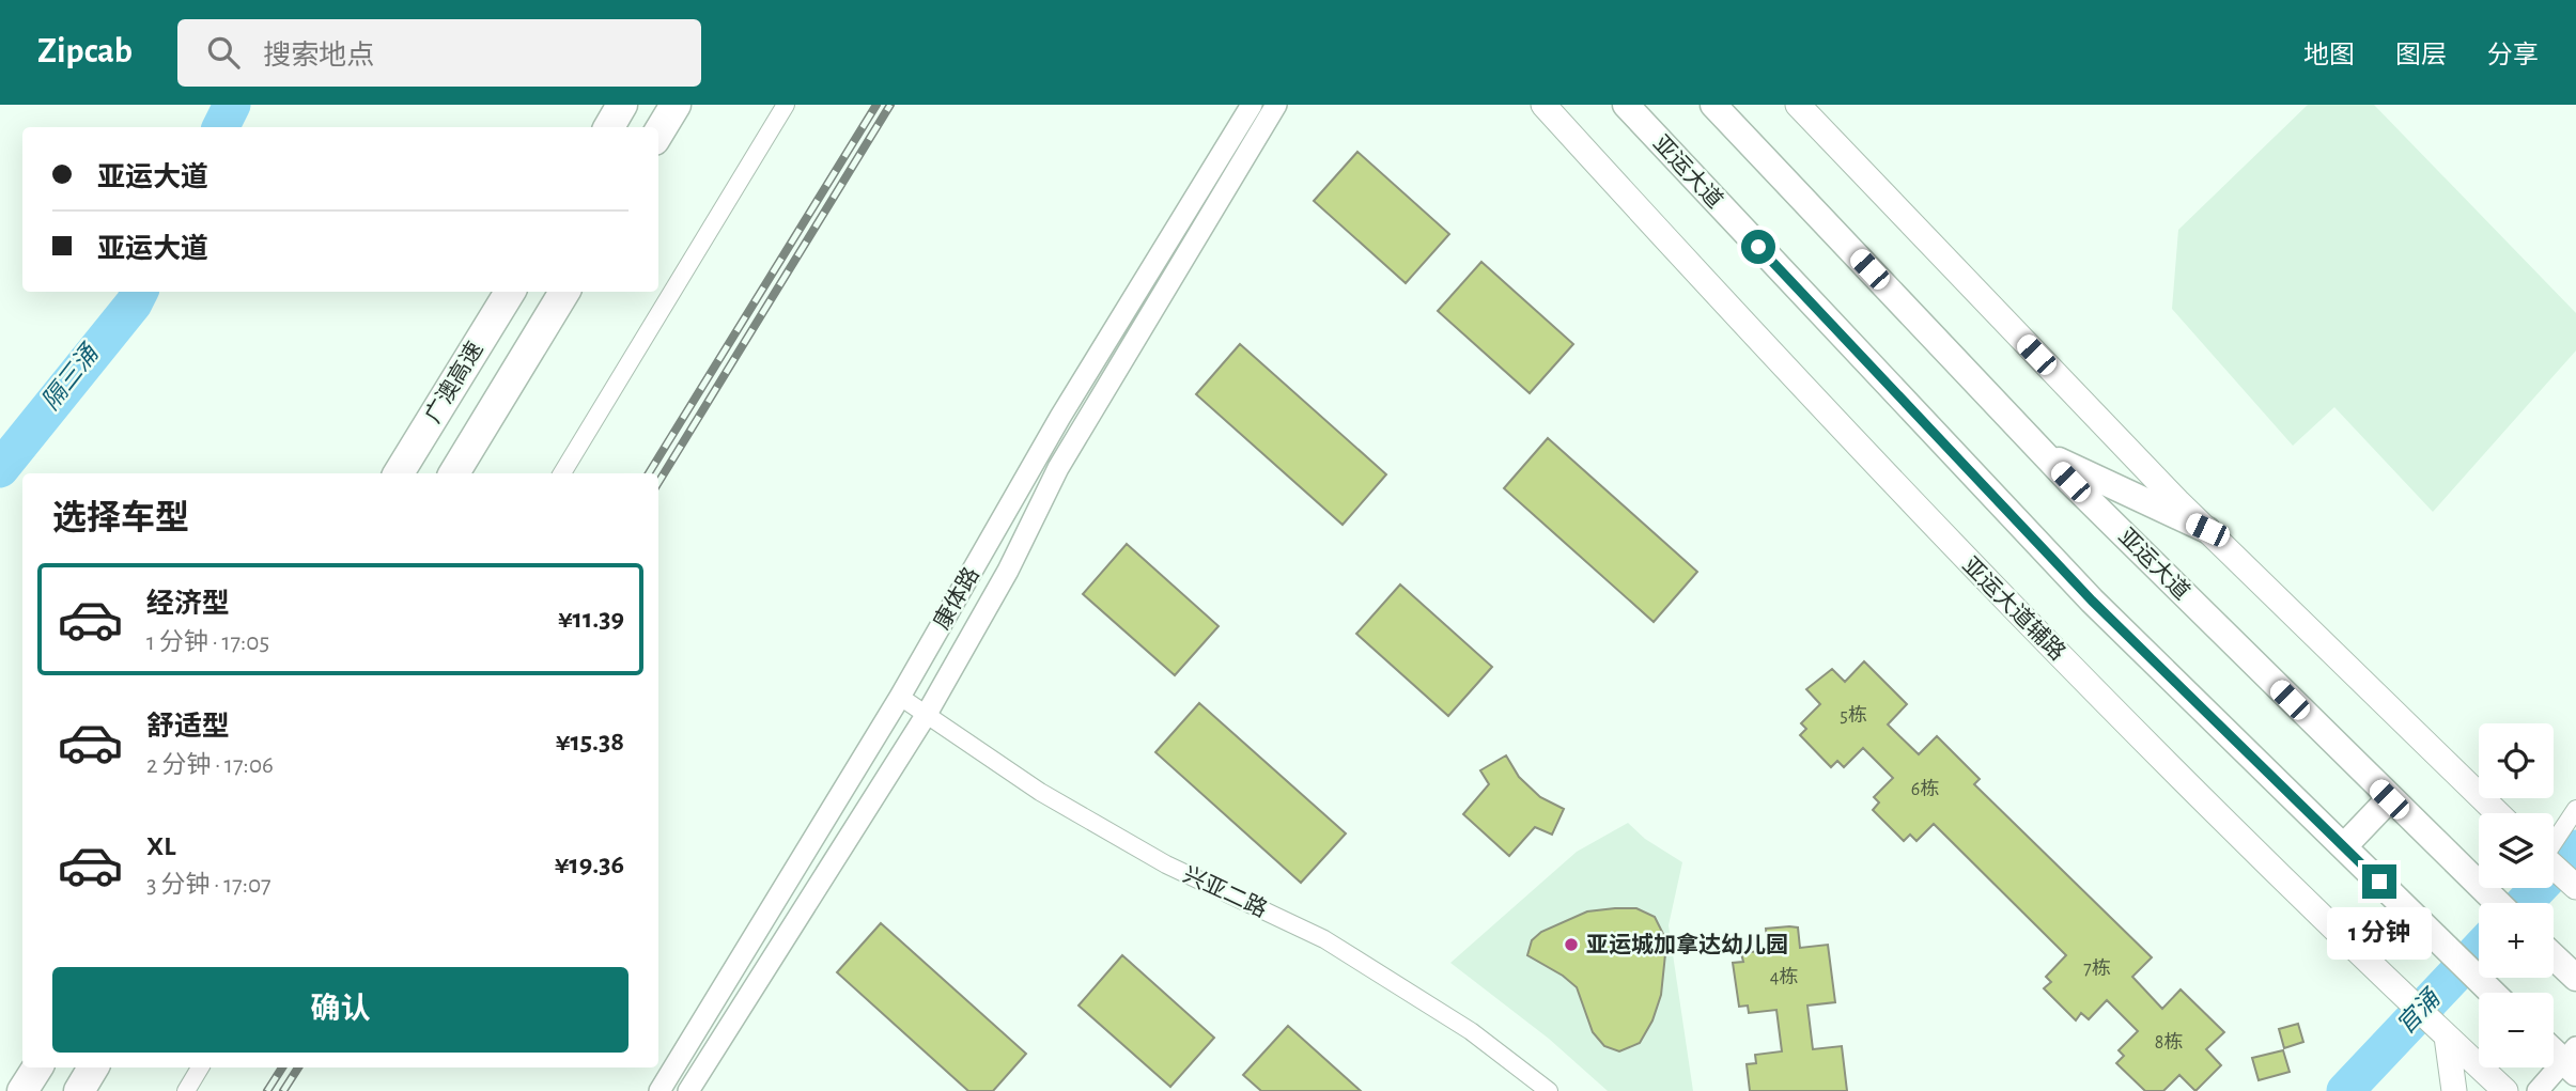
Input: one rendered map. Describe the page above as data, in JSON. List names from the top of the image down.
{
  "streets": {
    "highway": ["广澳高速"],
    "main road": ["亚运大道", "亚运大道辅路"],
    "street": ["康体路", "兴亚二路"]
  },
  "crossings": [
    ["康体路", "兴亚二路"]
  ],
  "water": ["隔三涌", "官涌"],
  "places": ["亚运城加拿达幼儿园"],
  "house_numbers": [
    "5栋",
    "6栋",
    "7栋",
    "4栋",
    "8栋"
  ],
  "page": {
    "header": "Zipcab",
    "search": "搜索地点",
    "nav": ["地图", "图层", "分享"],
    "banner": ["亚运大道", "亚运大道"],
    "heading": "选择车型",
    "list": [
      {
        "name": "经济型",
        "note": "1 分钟 · 17:05",
        "value": "¥11.39"
      },
      {
        "name": "舒适型",
        "note": "2 分钟 · 17:06",
        "value": "¥15.38"
      },
      {
        "name": "XL",
        "note": "3 分钟 · 17:07",
        "value": "¥19.36"
      }
    ],
    "map_buttons": ["+", "−"],
    "bubble": "1 分钟",
    "buttons": "确认"
  }
}
